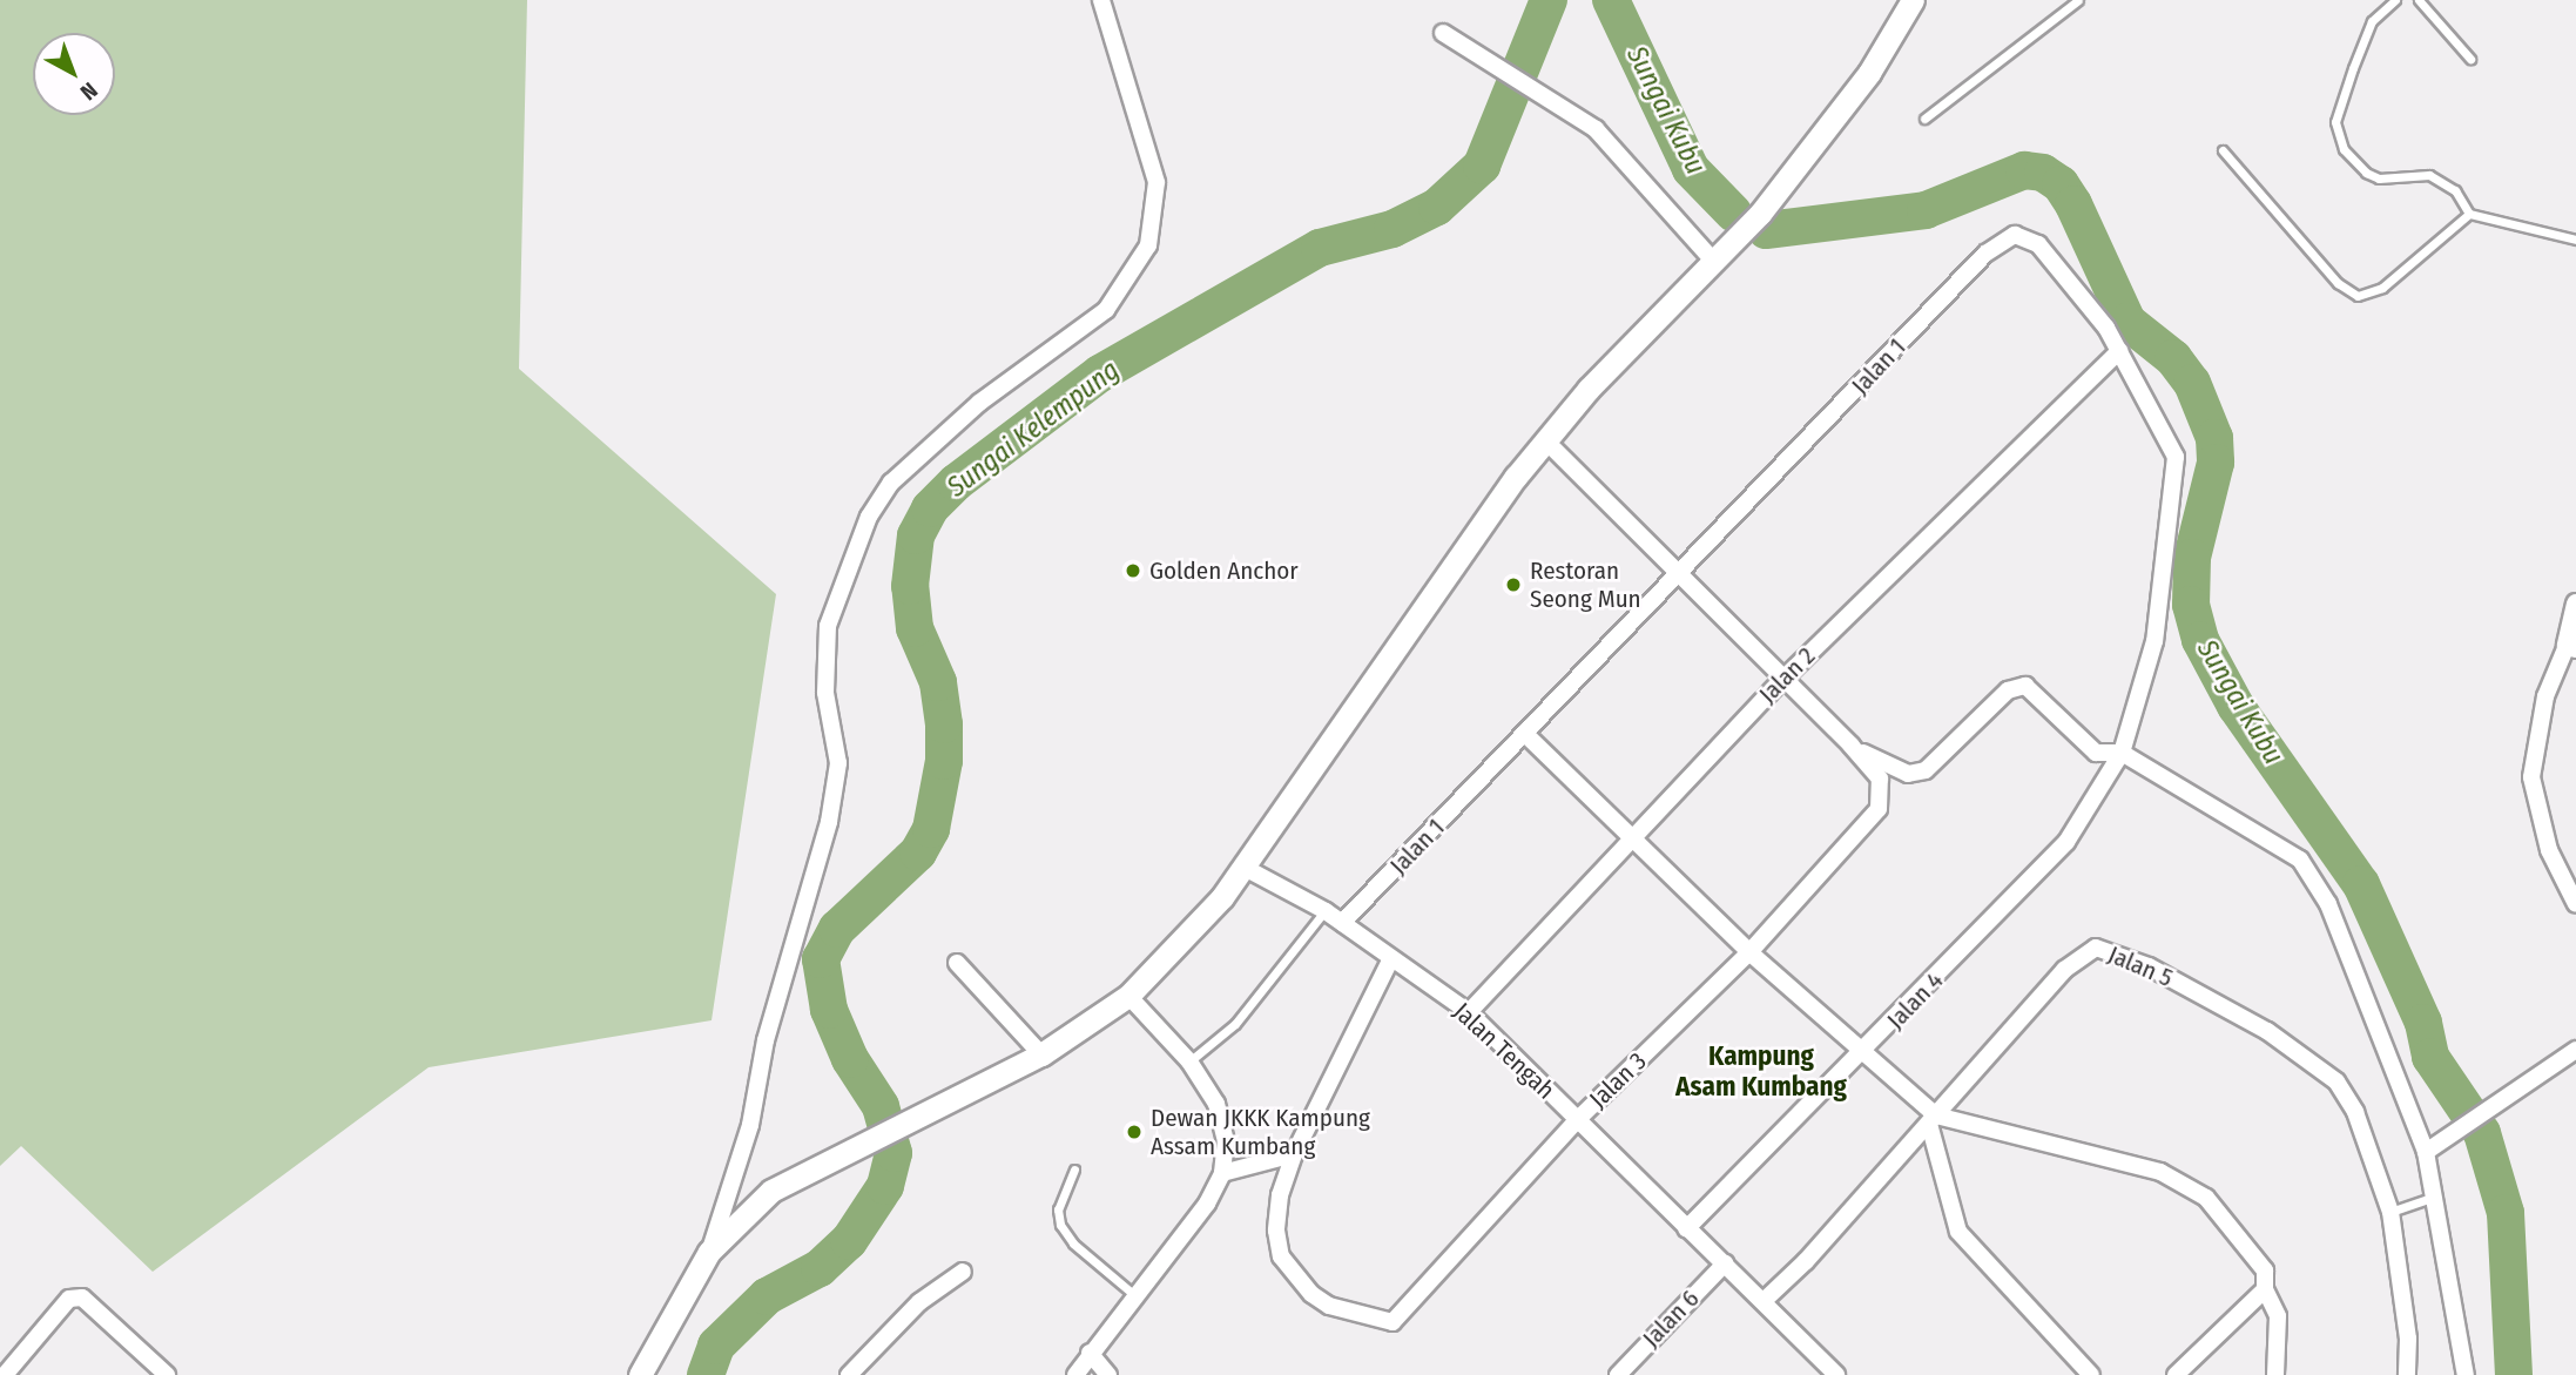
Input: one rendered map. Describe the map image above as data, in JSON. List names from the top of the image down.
{
  "streets": {
    "street": [
      "Jalan 1",
      "Jalan 2",
      "Jalan 5",
      "Jalan 4",
      "Jalan Tengah",
      "Jalan 3",
      "Jalan 6"
    ]
  },
  "crossings": [
    ["Jalan 1", "Jalan 2"],
    ["Jalan 1", "Jalan 4"],
    ["Jalan 1", "Jalan Tengah"],
    ["Jalan 2", "Jalan Tengah"],
    ["Jalan 5", "Jalan Tengah"],
    ["Jalan 4", "Jalan Tengah"],
    ["Jalan Tengah", "Jalan 3"],
    ["Jalan Tengah", "Jalan 6"]
  ],
  "districts": ["Kampung Asam Kumbang"],
  "water": ["Sungai Kubu", "Sungai Kelempung"],
  "places": ["Golden Anchor", "Restoran Seong Mun", "Dewan JKKK Kampung Assam Kumbang"],
  "north": "bottom right"
}
